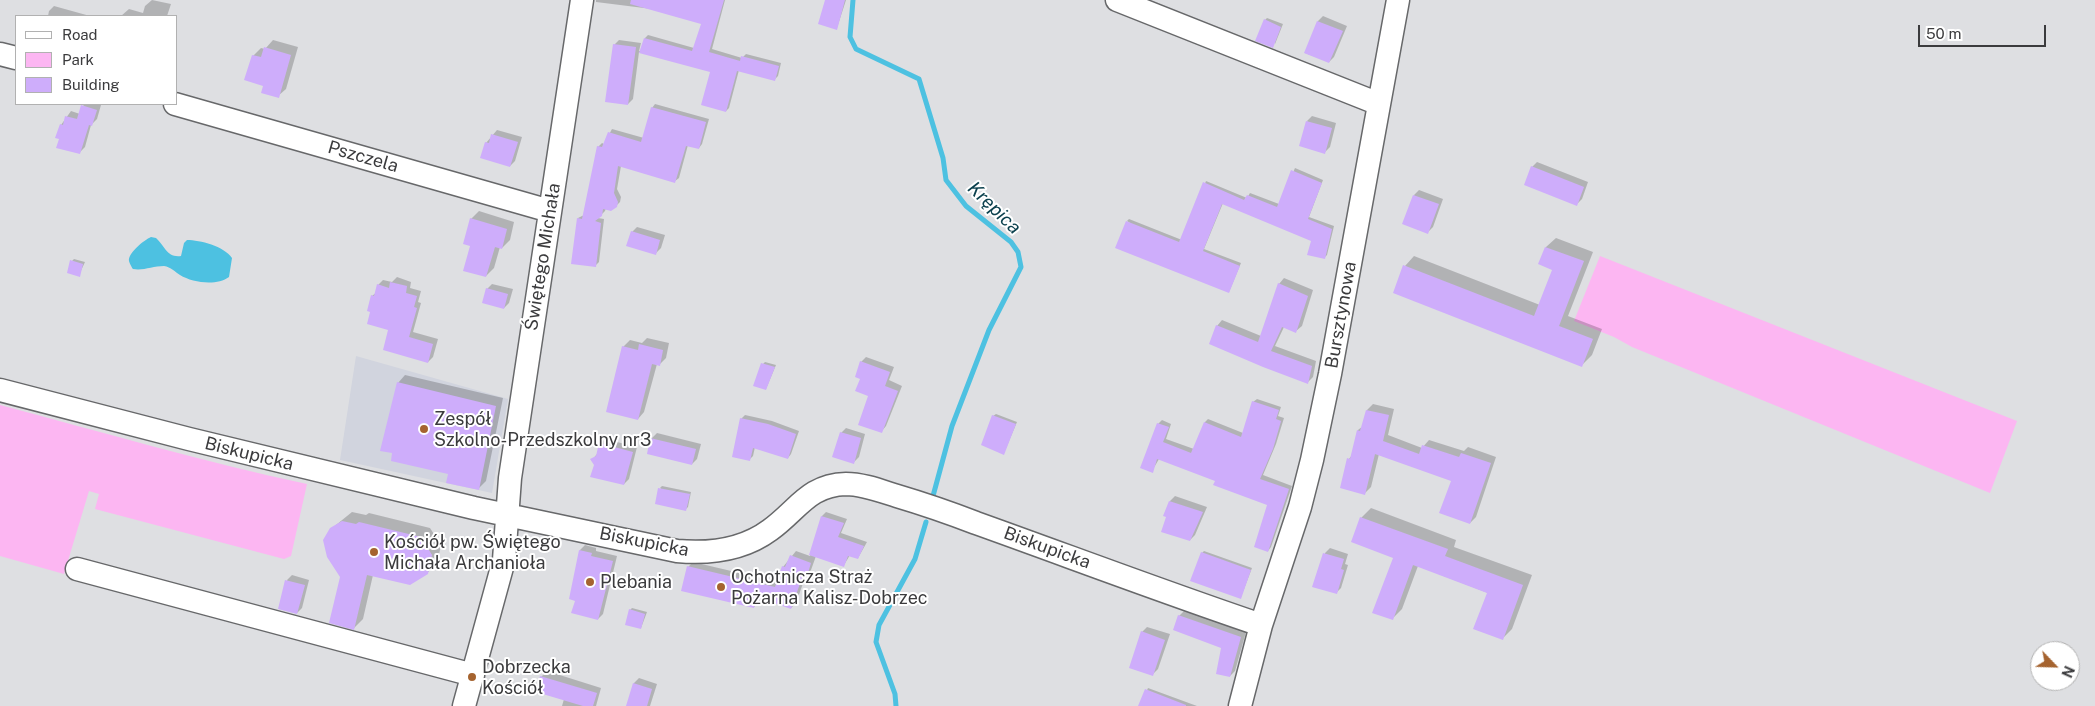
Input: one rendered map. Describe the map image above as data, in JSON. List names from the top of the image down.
{
  "streets": {
    "street": [
      "Pszczela",
      "Świętego Michała",
      "Bursztynowa",
      "Biskupicka"
    ]
  },
  "crossings": [
    ["Pszczela", "Świętego Michała"],
    ["Świętego Michała", "Biskupicka"],
    ["Bursztynowa", "Biskupicka"]
  ],
  "water": ["Krępica"],
  "places": [
    "Zespół Szkolno-Przedszkolny nr3",
    "Kościół pw. Świętego Michała Archanioła",
    "Plebania",
    "Ochotnicza Straż Pożarna Kalisz-Dobrzec",
    "Dobrzecka Kościół"
  ],
  "legend": ["Road", "Park", "Building"],
  "scale_bar": "50 m",
  "north": "bottom right"
}
